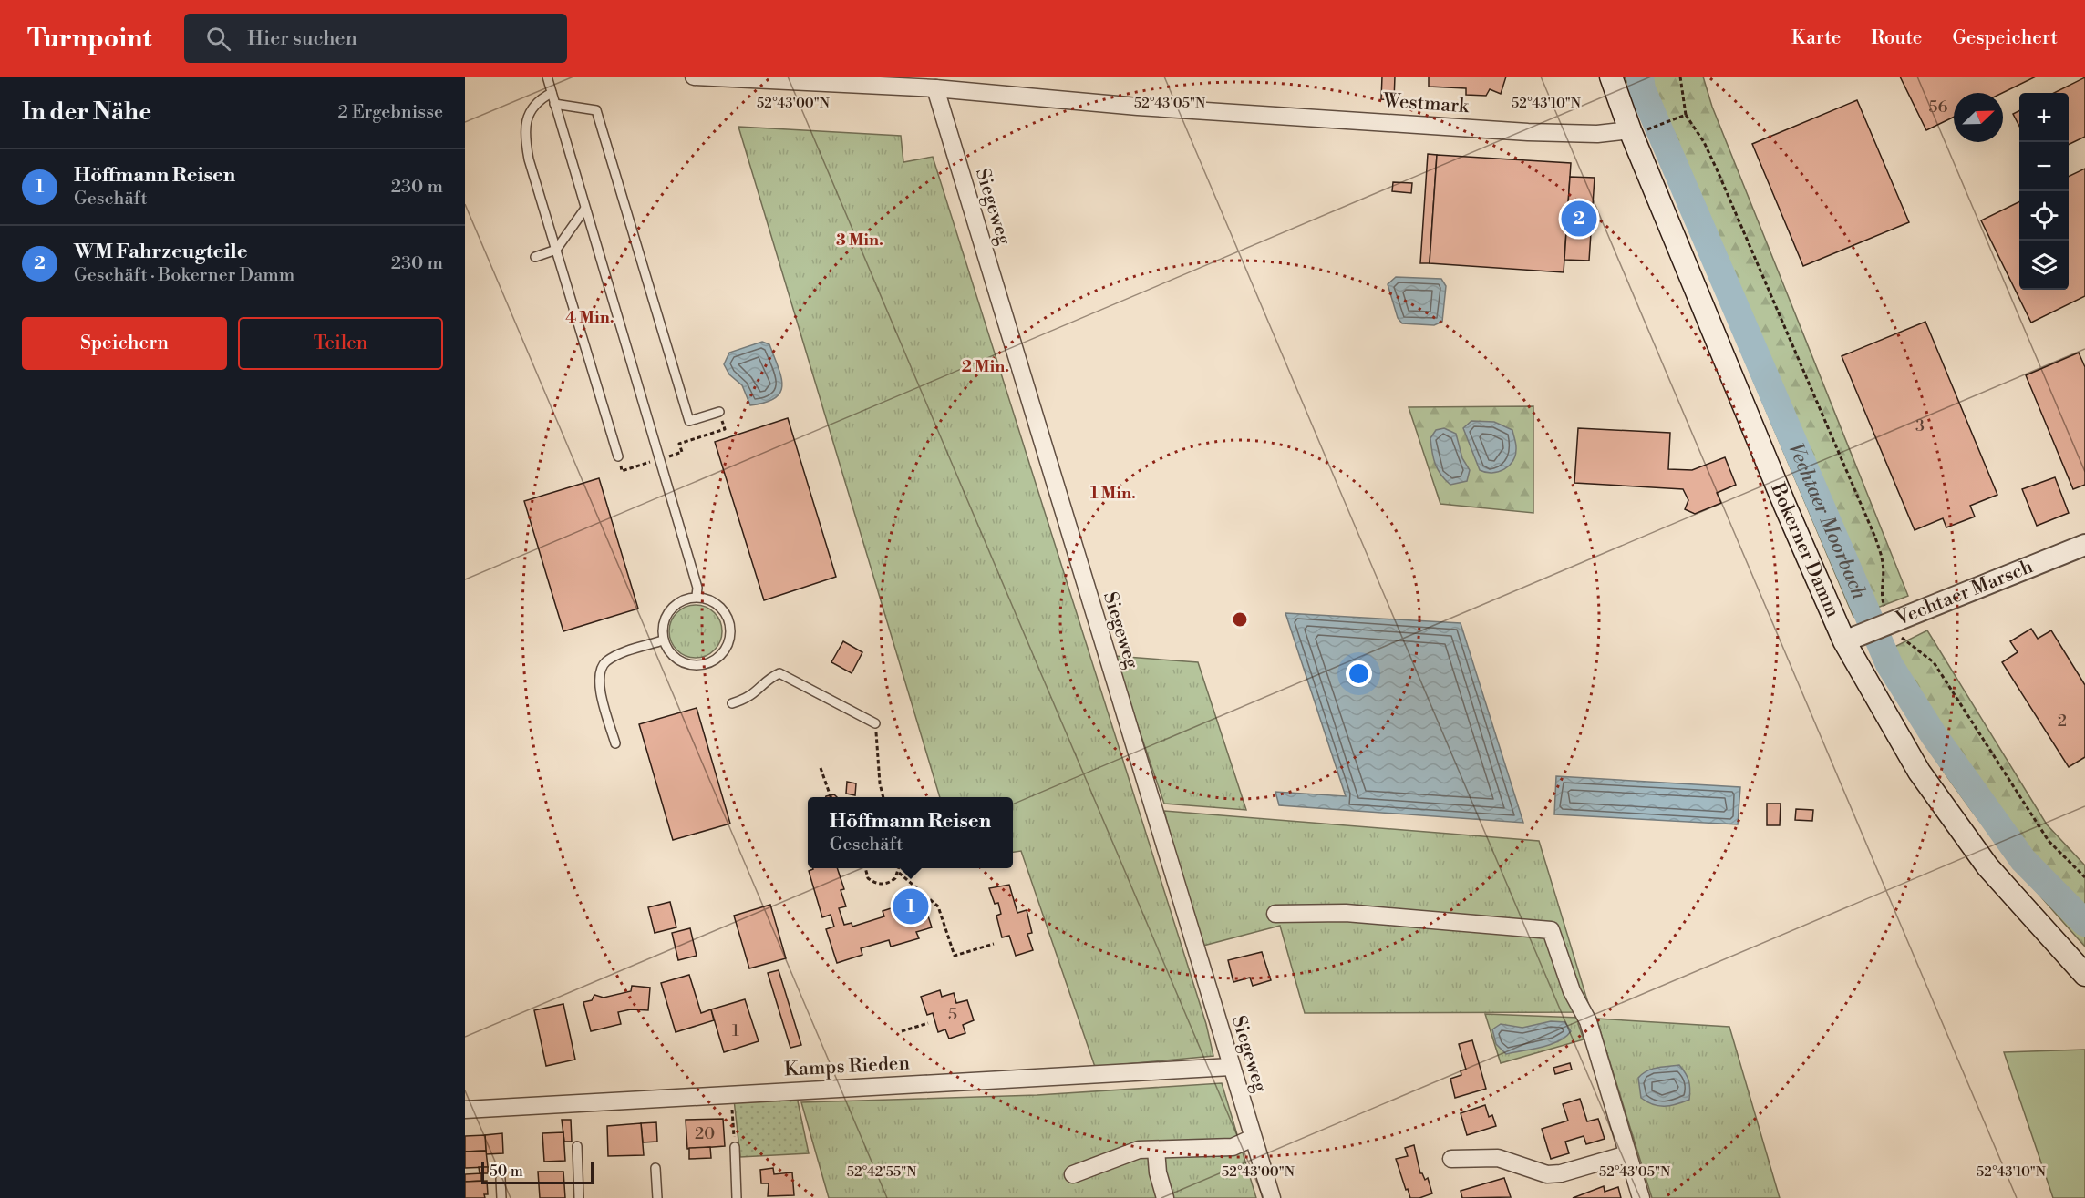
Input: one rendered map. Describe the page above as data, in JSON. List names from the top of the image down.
{
  "streets": {
    "main road": ["Bokerner Damm"],
    "street": [
      "Westmark",
      "Siegeweg",
      "Vechtaer Marsch",
      "Kamps Rieden"
    ]
  },
  "crossings": [
    ["Westmark", "Siegeweg"],
    ["Westmark", "Bokerner Damm"],
    ["Siegeweg", "Kamps Rieden"],
    ["Bokerner Damm", "Vechtaer Marsch"]
  ],
  "water": ["Vechtaer Moorbach"],
  "house_numbers": [
    "56",
    "3",
    "2",
    "5",
    "1",
    "20"
  ],
  "scale_bar": "50 m",
  "north": "top right",
  "page": {
    "header": "Turnpoint",
    "search": "Hier suchen",
    "nav": ["Karte", "Route", "Gespeichert"],
    "heading": ["In der Nähe", "2 Ergebnisse"],
    "map_buttons": ["+", "−"],
    "list": [
      {
        "mark": "1",
        "name": "Höffmann Reisen",
        "note": "Geschäft",
        "value": "230 m"
      },
      {
        "mark": "2",
        "name": "WM Fahrzeugteile",
        "note": "Geschäft · Bokerner Damm",
        "value": "230 m"
      }
    ],
    "pins": ["2", "1"],
    "buttons": ["Speichern", "Teilen"],
    "popup": ["Höffmann Reisen", "Geschäft"],
    "scale": "50 m"
  },
  "coordinates": [
    "52°43'00\"N",
    "52°43'05\"N",
    "52°43'10\"N",
    "52°42'55\"N"
  ],
  "rings": [
    "3 Min.",
    "4 Min.",
    "2 Min.",
    "1 Min."
  ]
}
